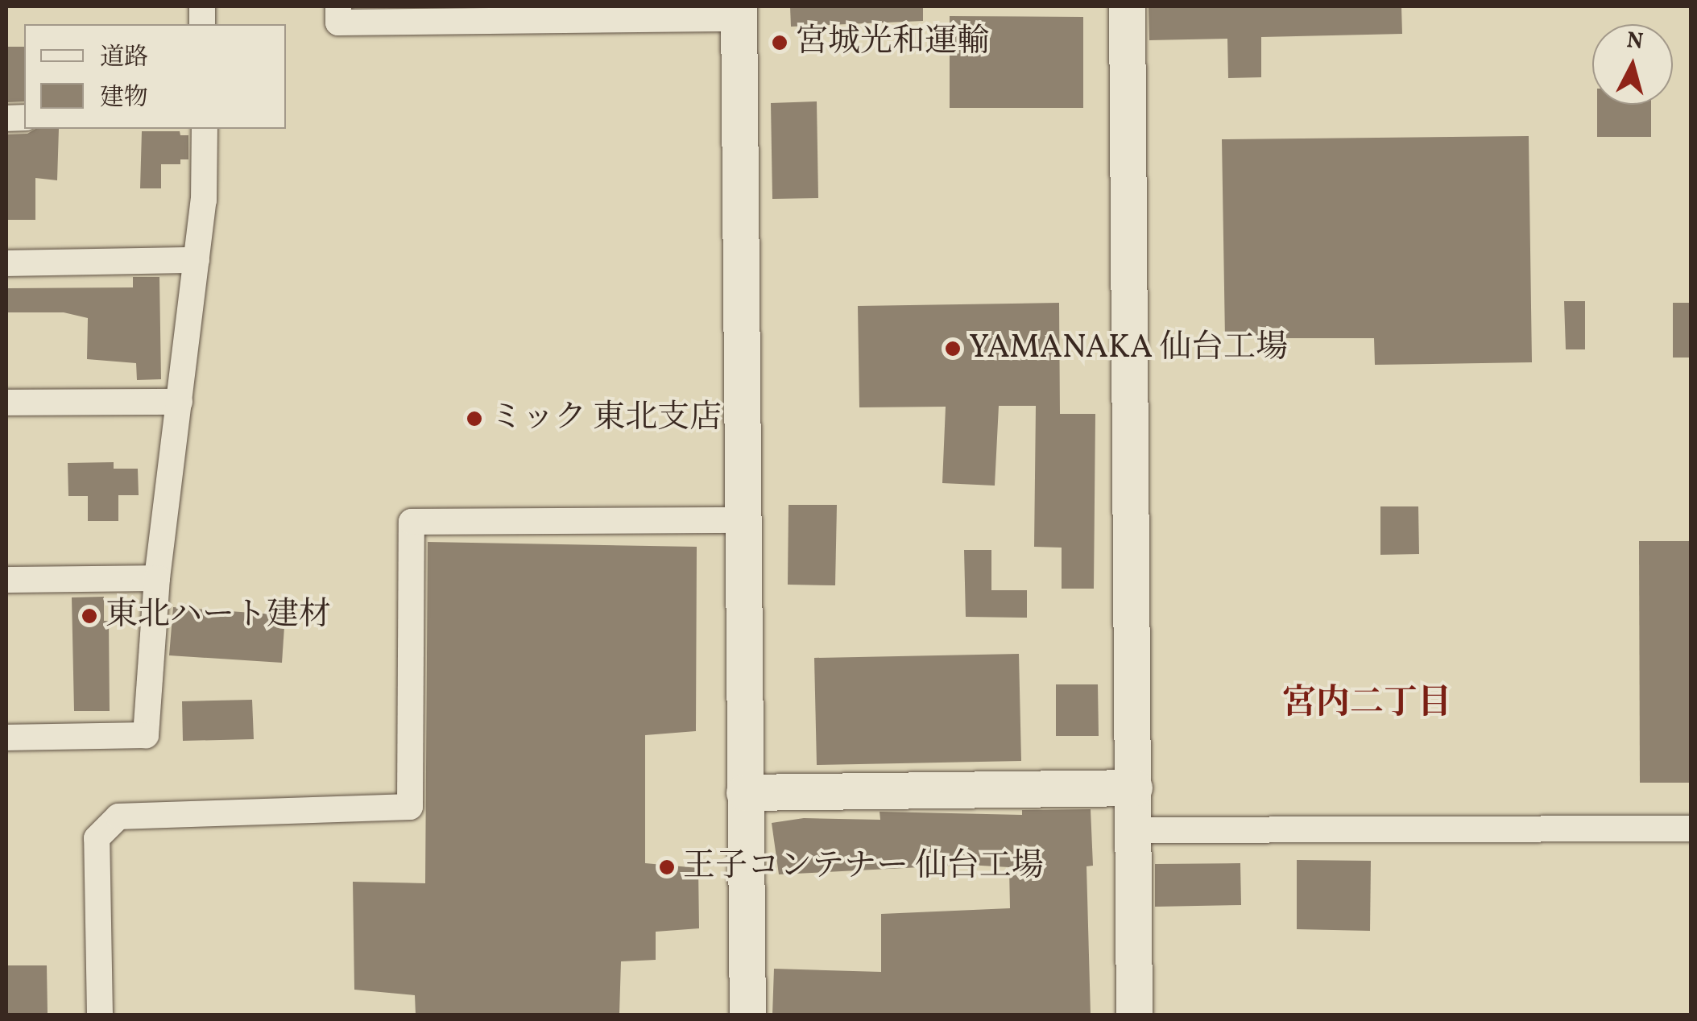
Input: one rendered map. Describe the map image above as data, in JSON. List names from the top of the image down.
{
  "districts": ["宮内二丁目"],
  "places": [
    "宮城光和運輸",
    "YAMANAKA 仙台工場",
    "ミック 東北支店",
    "東北ハート建材",
    "王子コンテナー 仙台工場"
  ],
  "legend": ["道路", "建物"],
  "north": "top"
}
